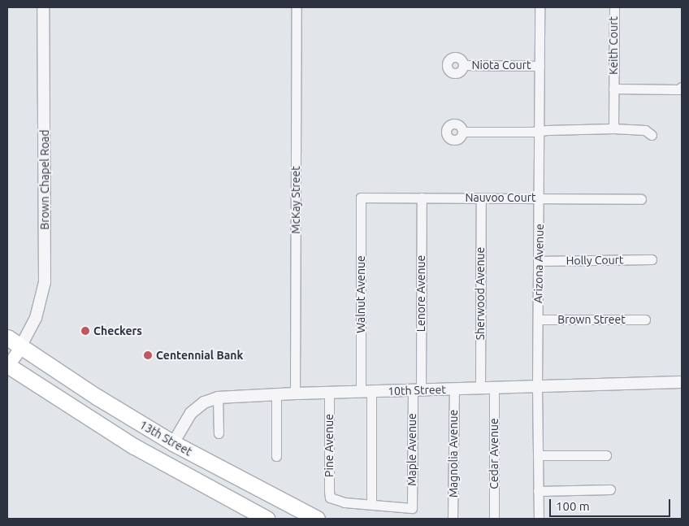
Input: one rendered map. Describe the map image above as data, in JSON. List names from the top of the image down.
{
  "streets": {
    "highway": ["13th Street"],
    "street": [
      "Keith Court",
      "Niota Court",
      "Brown Chapel Road",
      "Nauvoo Court",
      "McKay Street",
      "Holly Court",
      "Arizona Avenue",
      "Lenore Avenue",
      "Sherwood Avenue",
      "Walnut Avenue",
      "Brown Street",
      "10th Street",
      "Pine Avenue",
      "Maple Avenue",
      "Magnolia Avenue",
      "Cedar Avenue"
    ]
  },
  "crossings": [
    ["Niota Court", "Arizona Avenue"],
    ["Brown Chapel Road", "13th Street"],
    ["Nauvoo Court", "Arizona Avenue"],
    ["Nauvoo Court", "Lenore Avenue"],
    ["Nauvoo Court", "Sherwood Avenue"],
    ["Nauvoo Court", "Walnut Avenue"],
    ["McKay Street", "10th Street"],
    ["Holly Court", "Arizona Avenue"],
    ["Arizona Avenue", "Brown Street"],
    ["Arizona Avenue", "10th Street"],
    ["Lenore Avenue", "10th Street"],
    ["Lenore Avenue", "Maple Avenue"],
    ["Sherwood Avenue", "10th Street"],
    ["Walnut Avenue", "10th Street"],
    ["Walnut Avenue", "Pine Avenue"],
    ["Walnut Avenue", "Maple Avenue"],
    ["10th Street", "13th Street"],
    ["10th Street", "Pine Avenue"],
    ["10th Street", "Maple Avenue"],
    ["10th Street", "Magnolia Avenue"],
    ["10th Street", "Cedar Avenue"],
    ["Pine Avenue", "Maple Avenue"]
  ],
  "places": ["Checkers", "Centennial Bank"],
  "scale_bar": "100 m"
}
